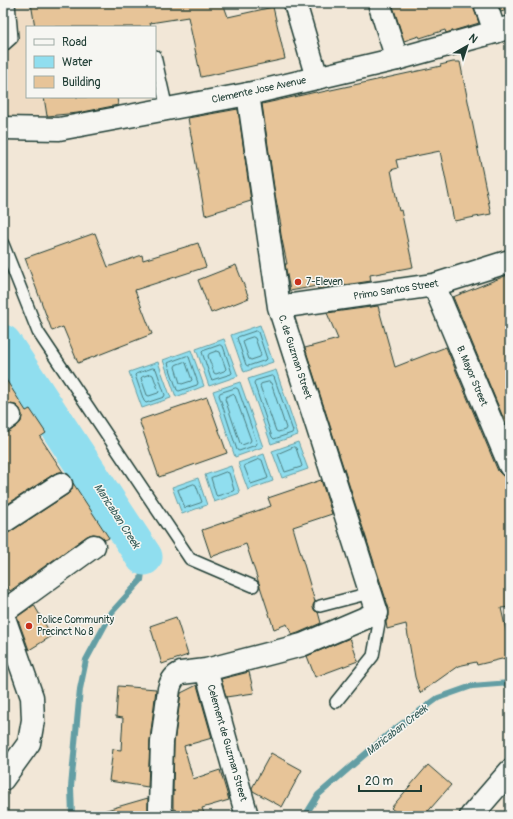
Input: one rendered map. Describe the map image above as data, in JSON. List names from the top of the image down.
{
  "streets": {
    "street": [
      "Clemente Jose Avenue",
      "Primo Santos Street",
      "C. de Guzman Street",
      "B. Mayor Street",
      "Celement de Guzman Street"
    ]
  },
  "crossings": [
    ["Clemente Jose Avenue", "C. de Guzman Street"],
    ["Primo Santos Street", "C. de Guzman Street"],
    ["Primo Santos Street", "B. Mayor Street"]
  ],
  "water": ["Maricaban Creek"],
  "places": ["7-Eleven", "Police Community Precinct № 8"],
  "legend": ["Road", "Water", "Building"],
  "scale_bar": "20 m",
  "north": "top right"
}
